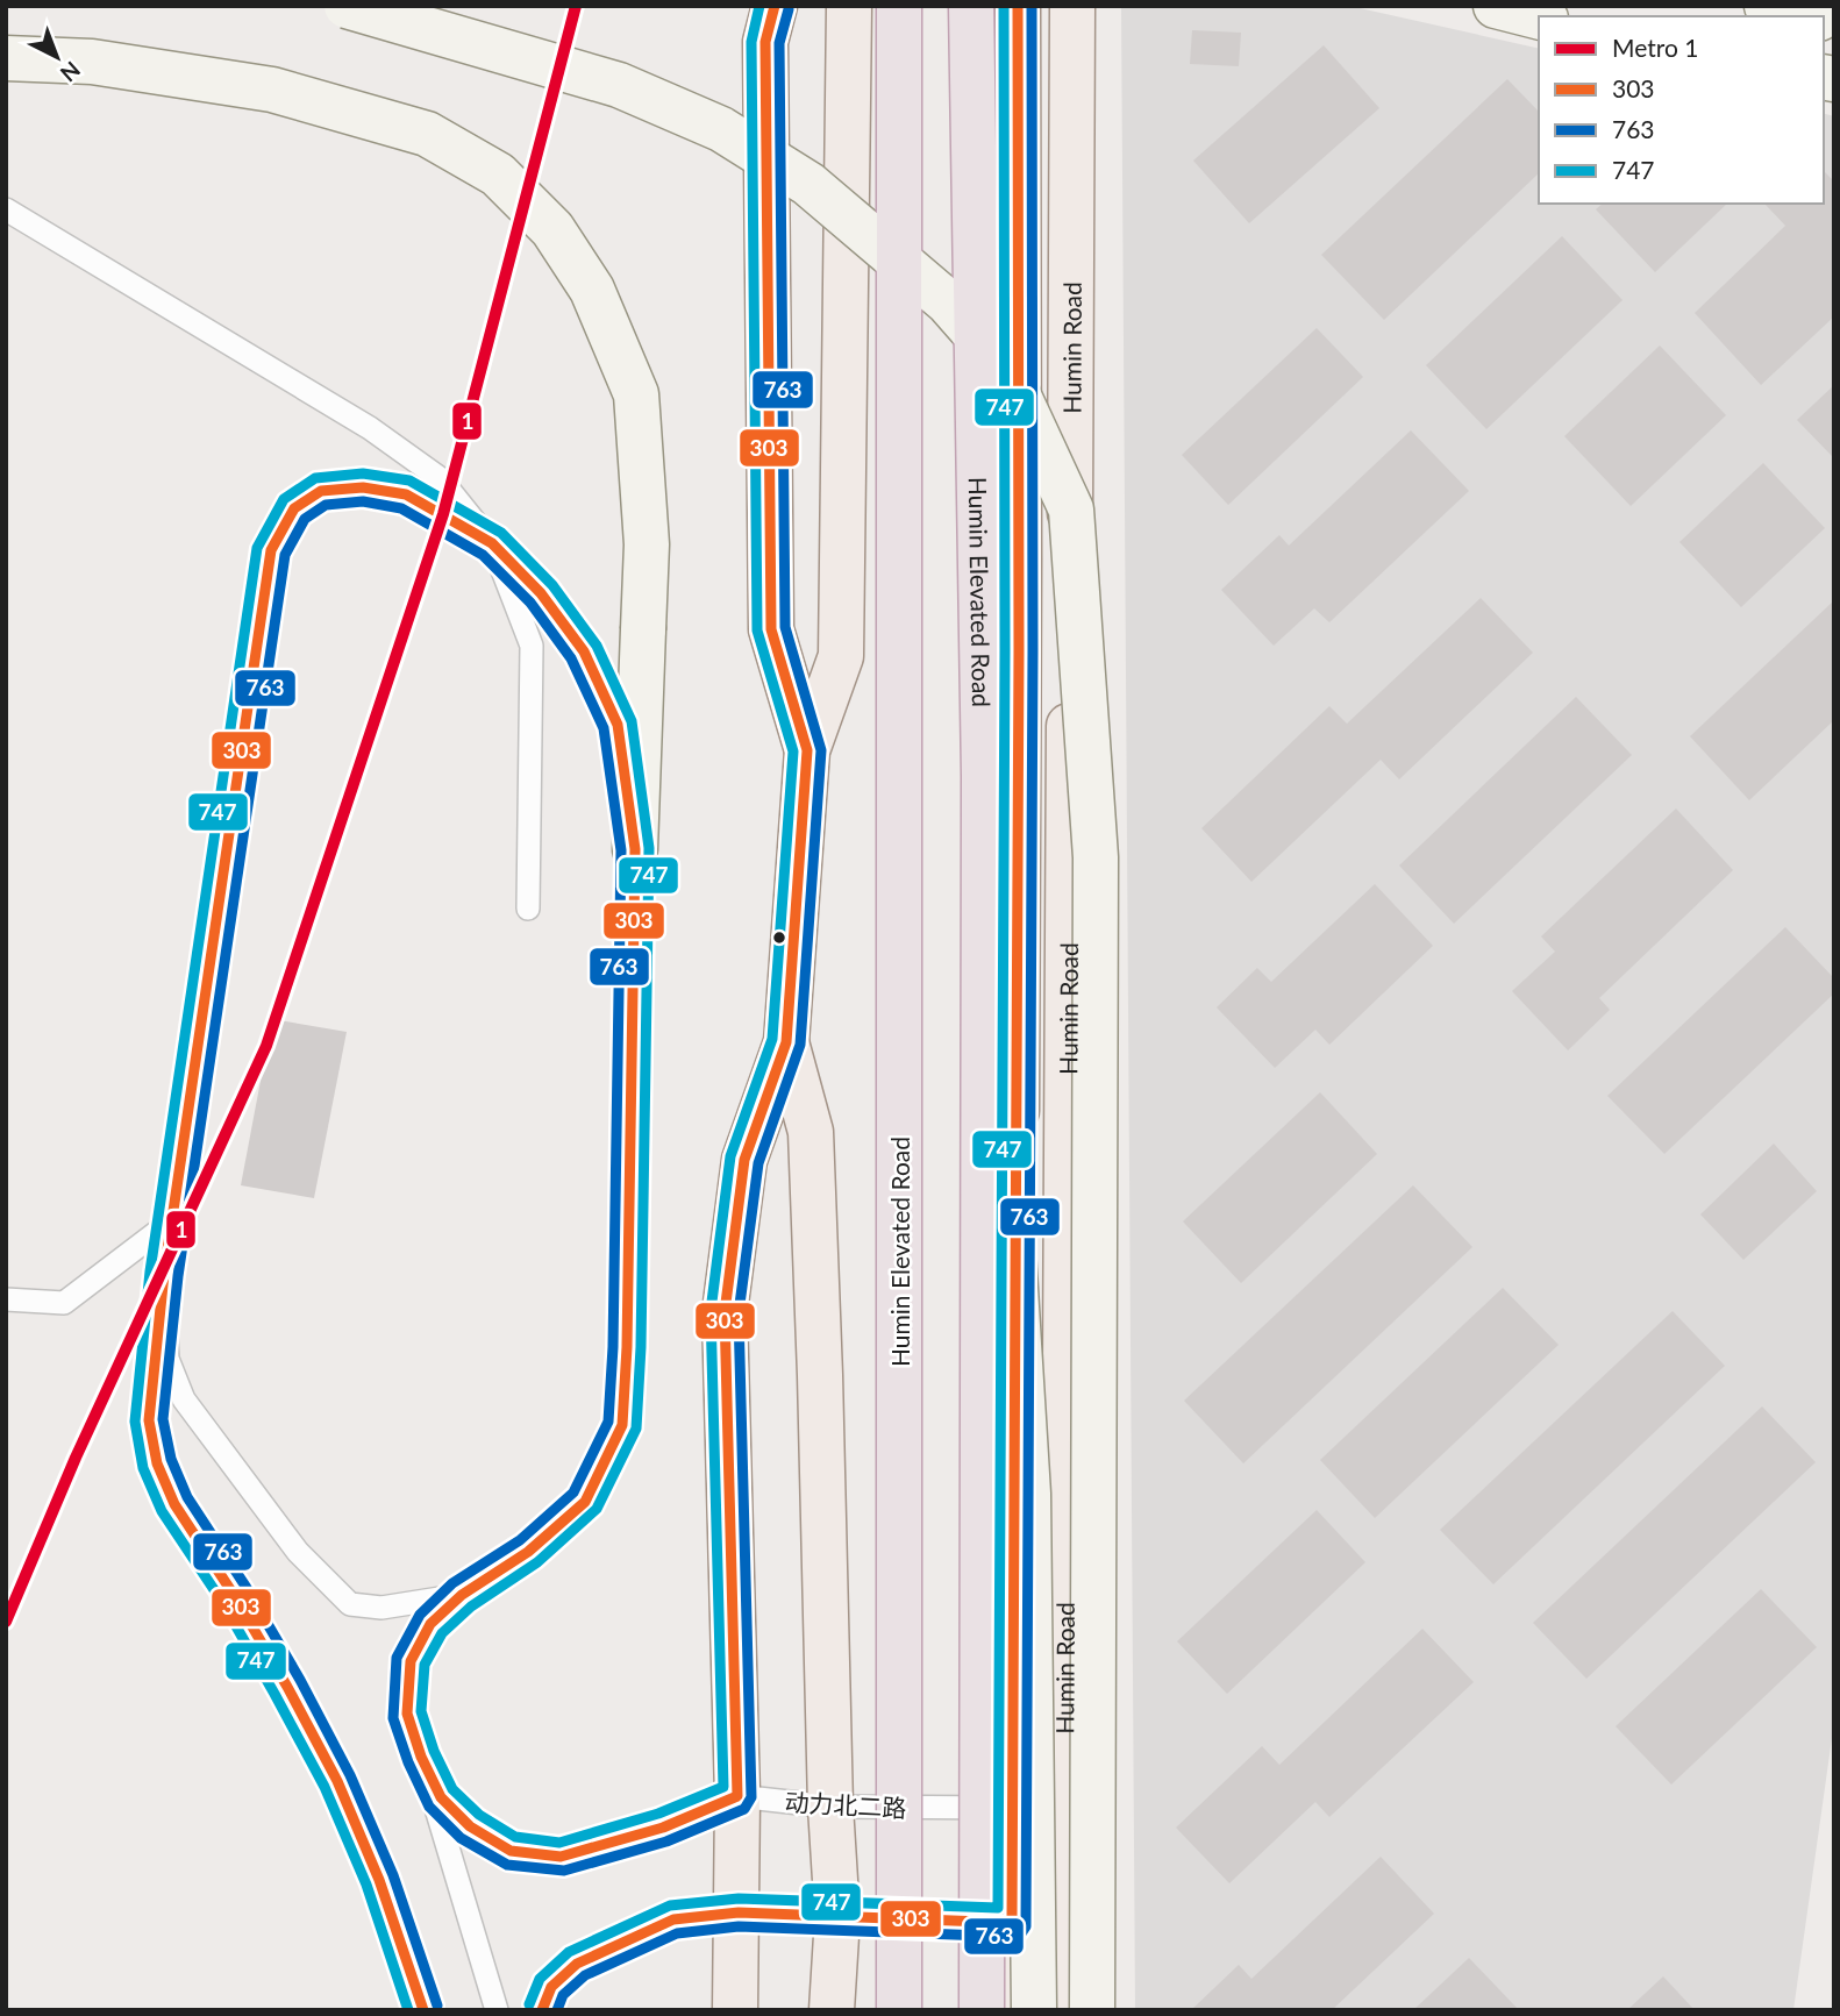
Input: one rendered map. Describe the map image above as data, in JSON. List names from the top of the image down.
{
  "streets": {
    "highway": ["Humin Elevated Road"],
    "main road": ["Humin Road"],
    "lane": ["动力北二路"]
  },
  "crossings": [
    ["Humin Road", "动力北二路"]
  ],
  "lines": [
    "metro line 1",
    "transit line 303",
    "transit line 763",
    "transit line 747"
  ],
  "legend": [
    "Metro 1",
    "303",
    "763",
    "747"
  ],
  "north": "bottom right"
}
